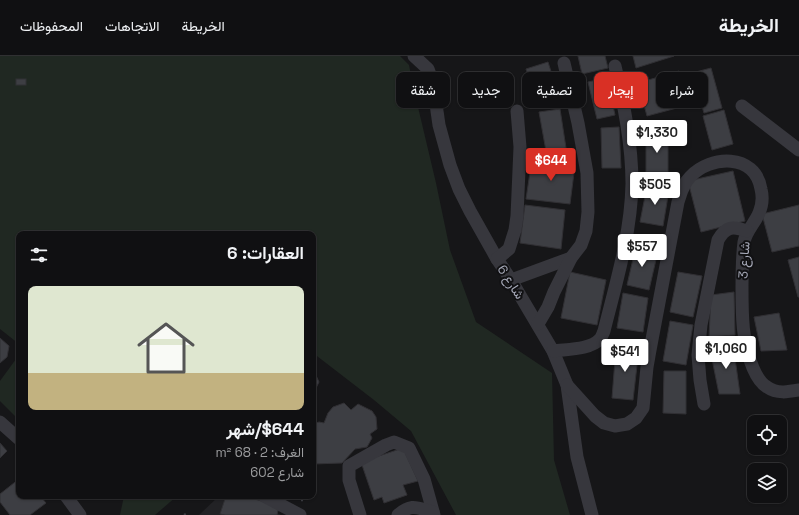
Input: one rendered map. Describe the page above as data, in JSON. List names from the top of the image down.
{
  "streets": {
    "street": ["شارع 3", "شارع 6"]
  },
  "crossings": [
    ["شارع 3", "شارع 6"]
  ],
  "page": {
    "header": "الخريطة",
    "nav": ["الخريطة", "الاتجاهات", "المحفوظات"],
    "chip": [
      "شراء",
      "إيجار",
      "تصفية",
      "جديد",
      "شقة"
    ],
    "price": [
      "$1,330",
      "$644",
      "$505",
      "$557",
      "$1,060",
      "$541"
    ],
    "heading": "العقارات: 6",
    "list": [
      {
        "name": "$644/شهر",
        "note": "الغرف: 2 · 68 m² · شارع 602"
      }
    ]
  }
}
